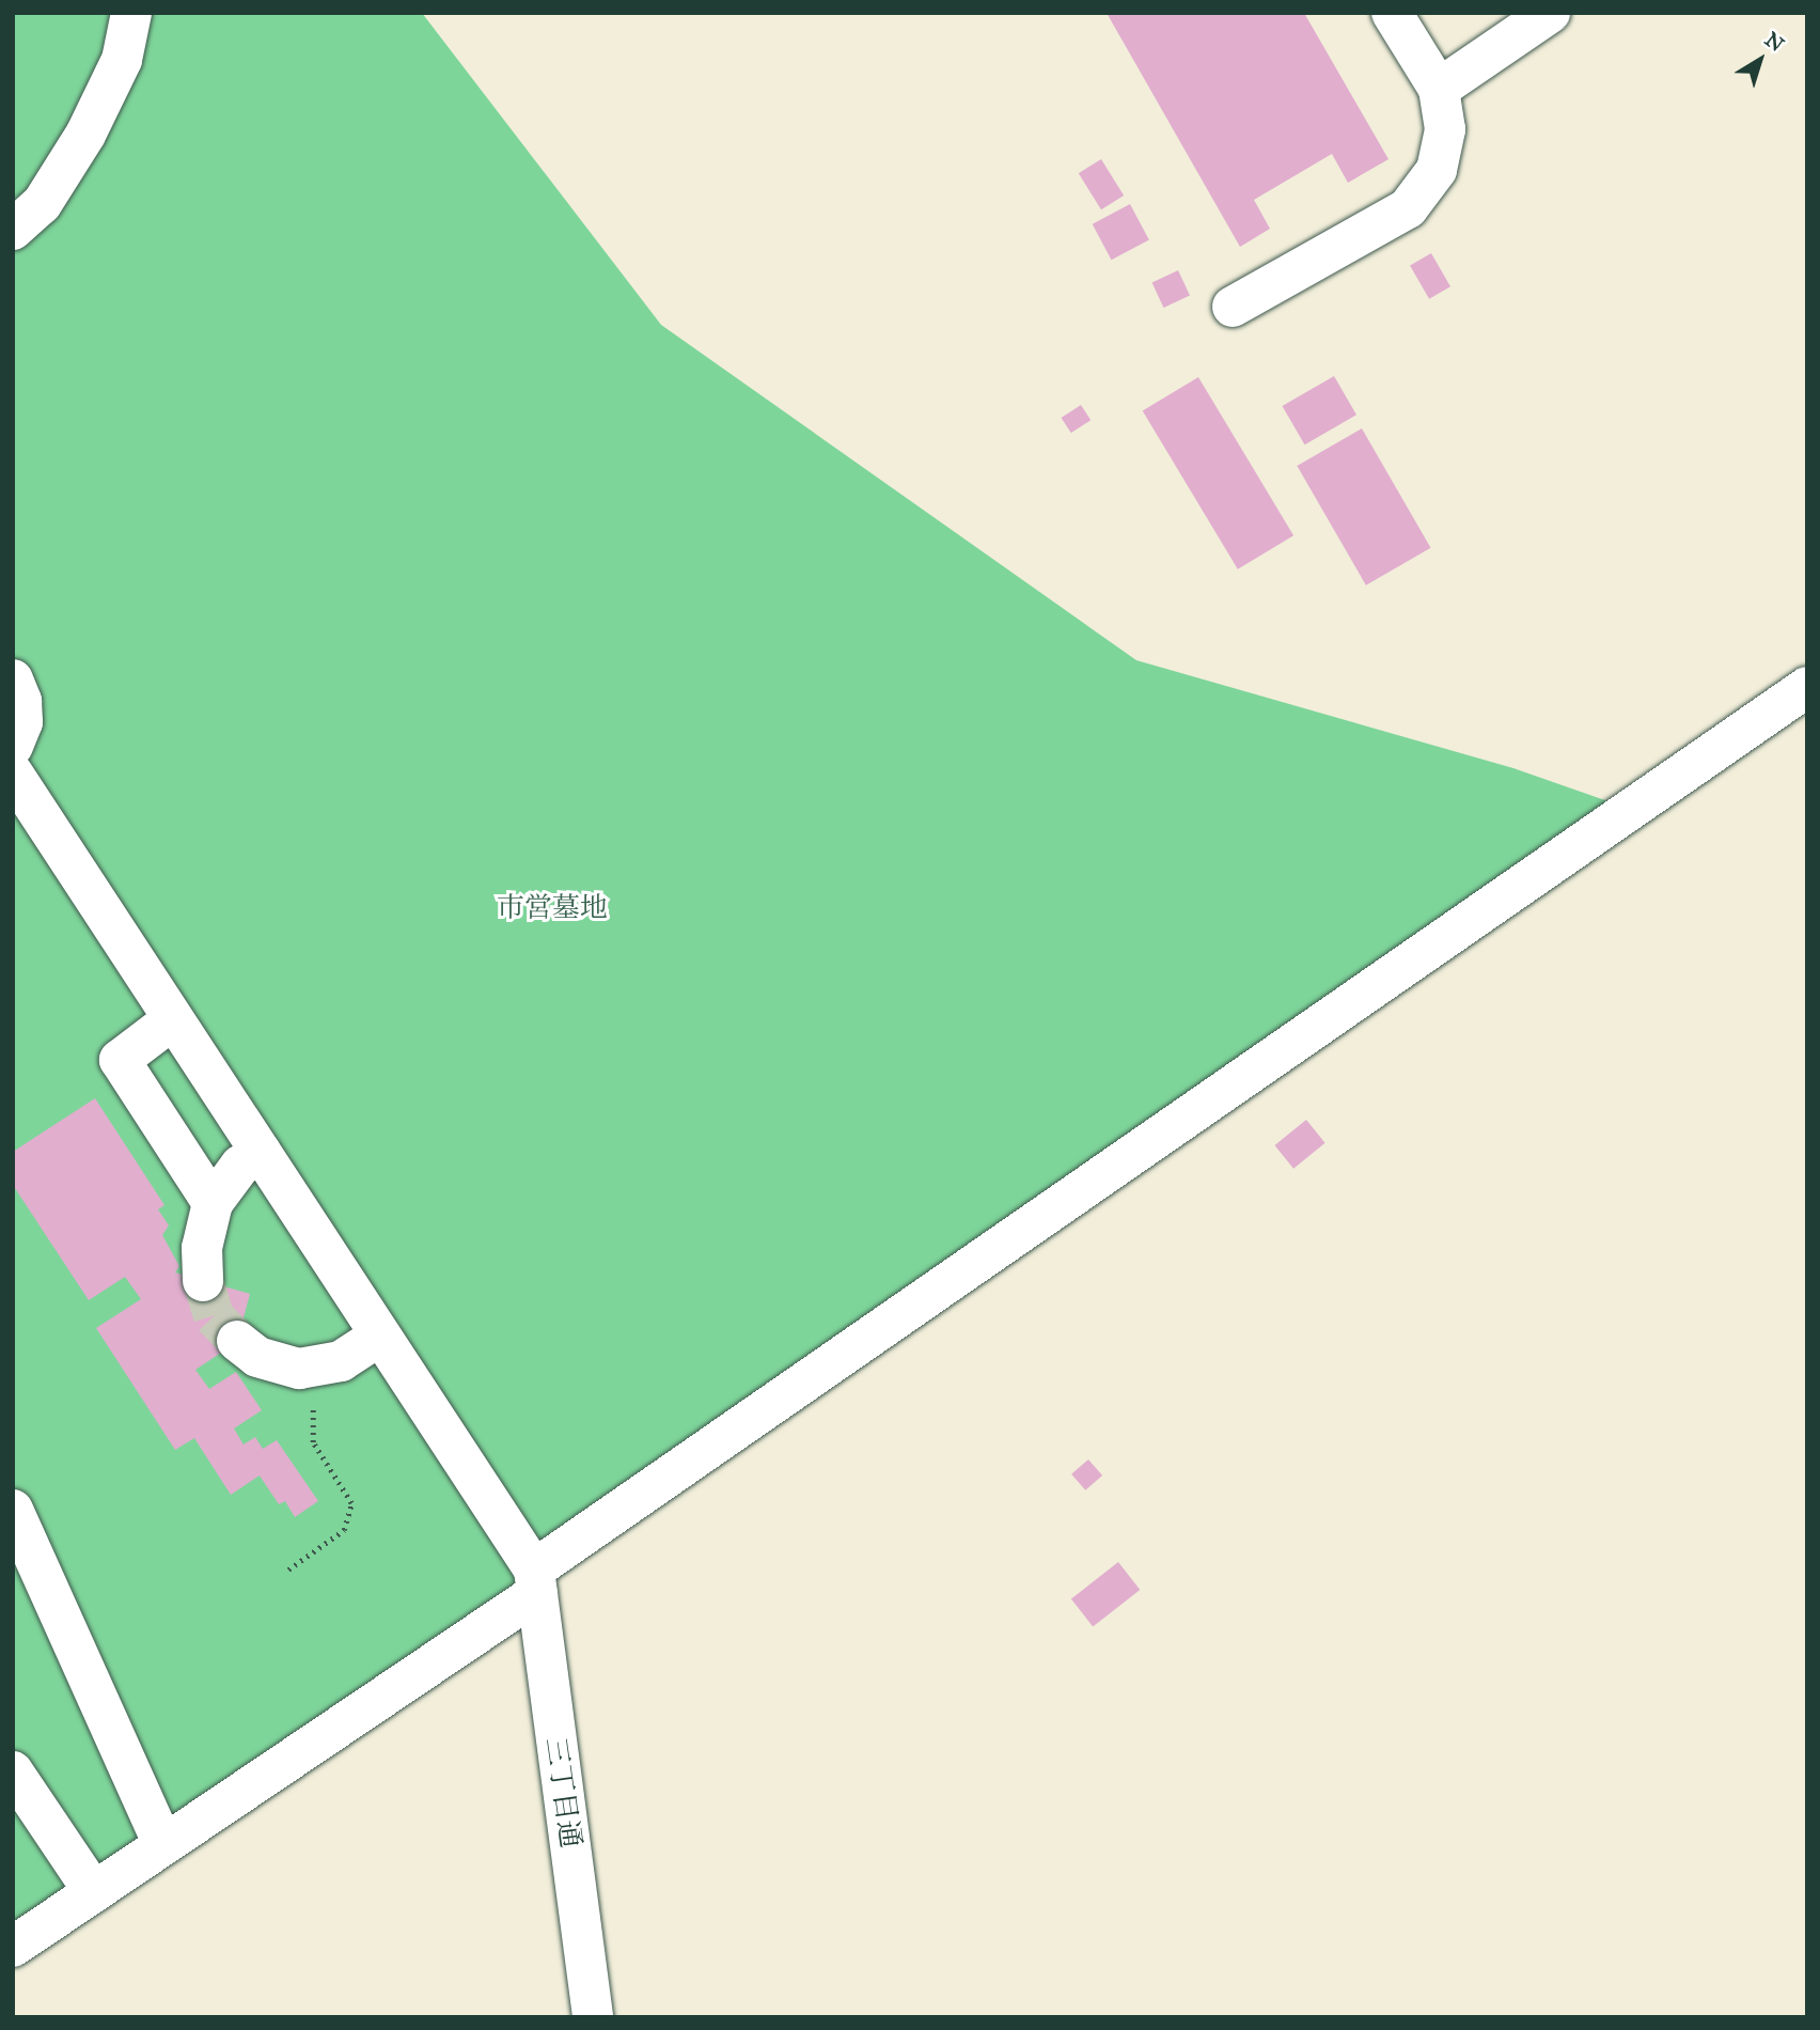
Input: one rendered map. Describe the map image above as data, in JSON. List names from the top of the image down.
{
  "streets": {
    "street": ["三丁目通"]
  },
  "parks": ["市営墓地"],
  "north": "top right"
}
